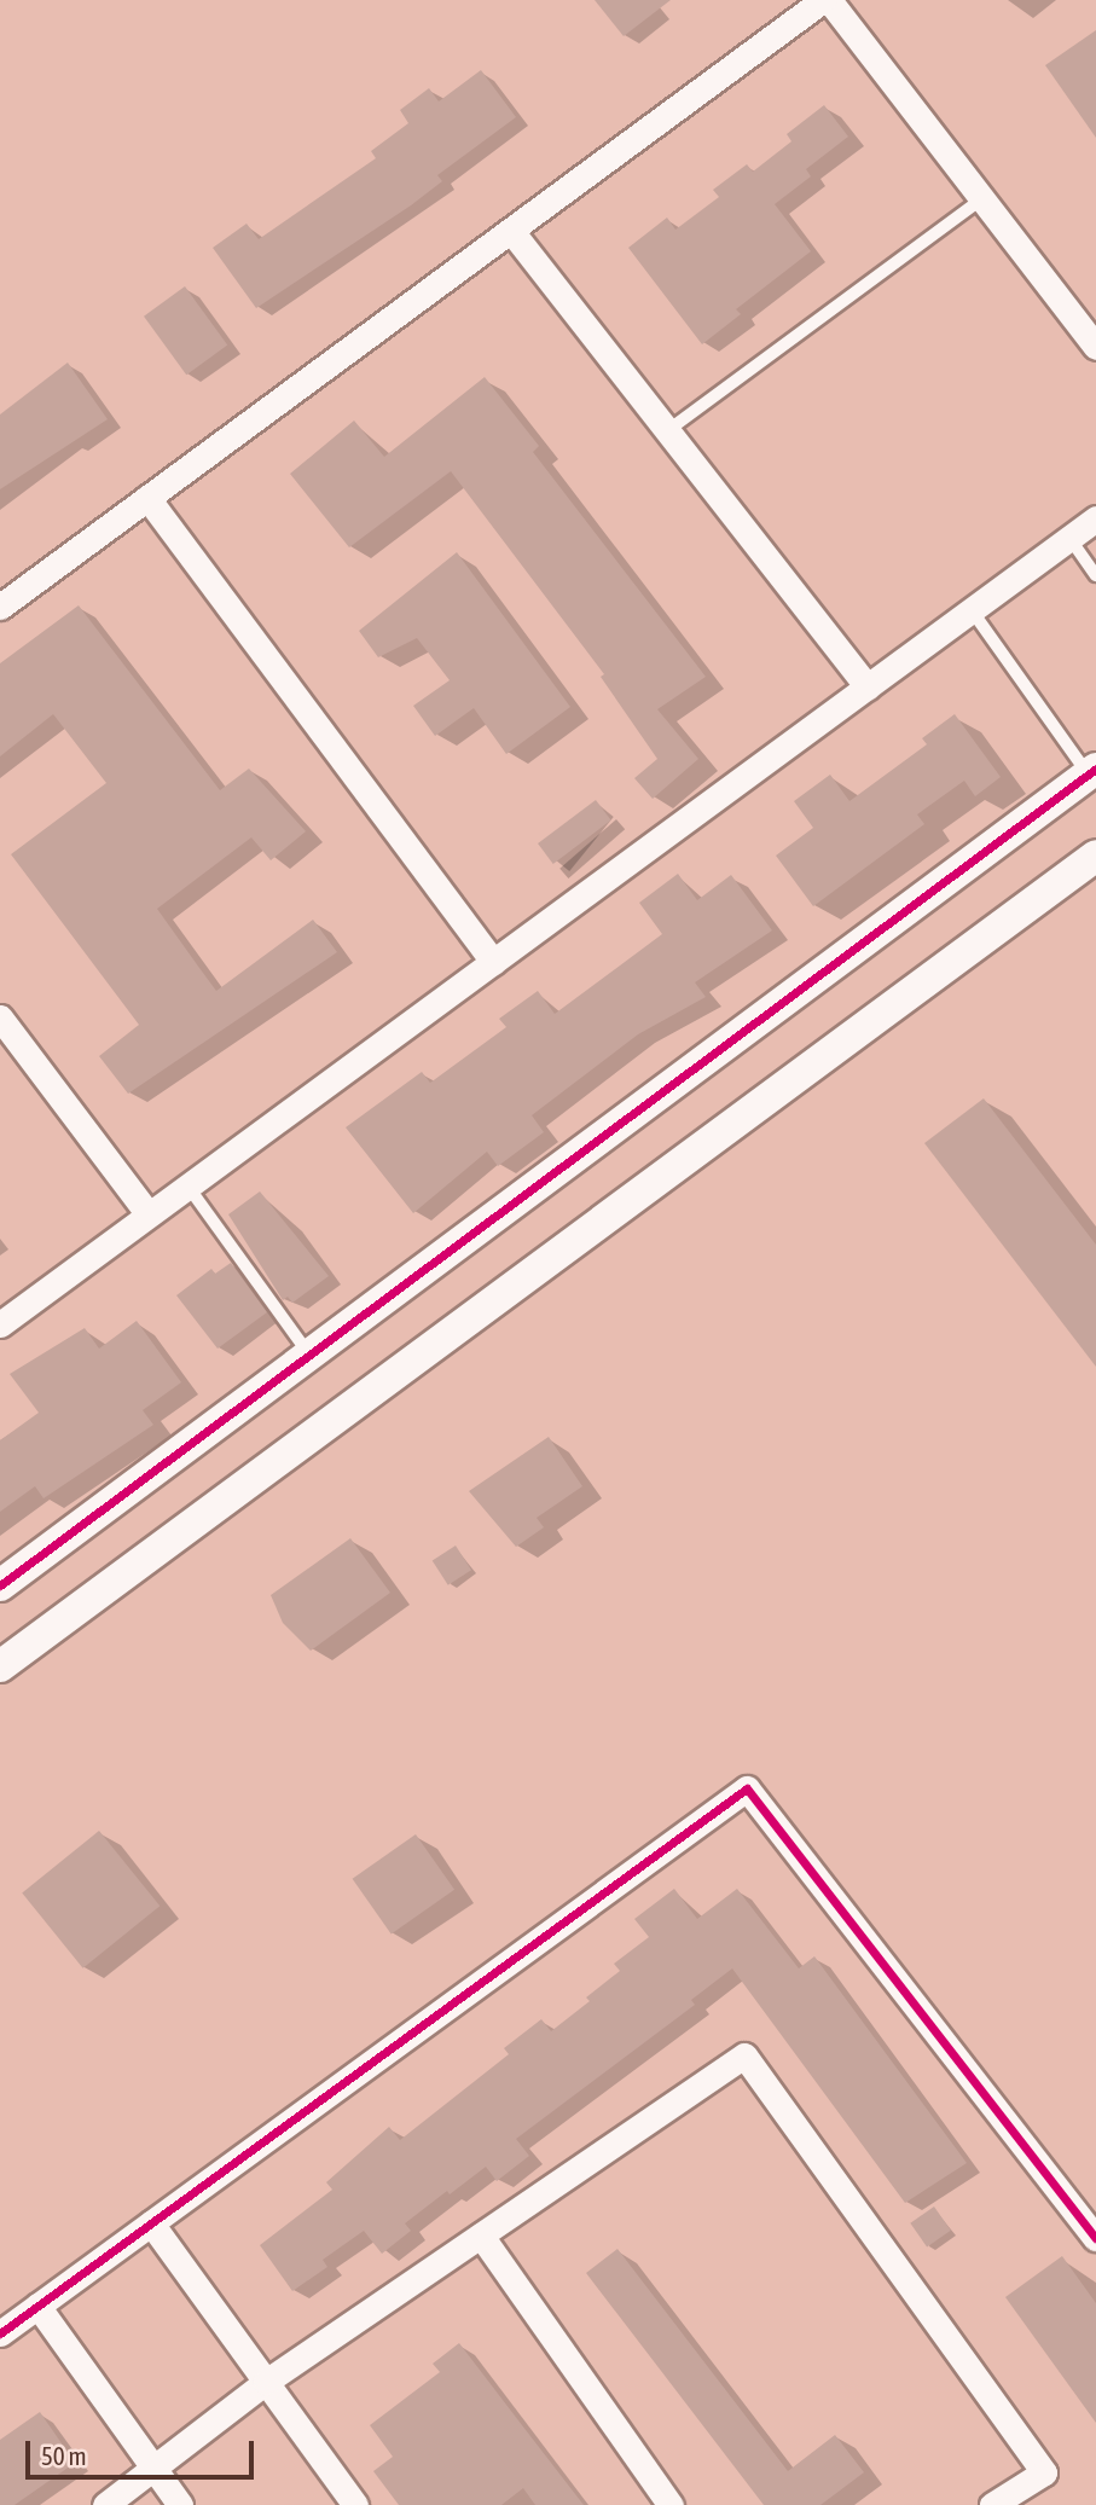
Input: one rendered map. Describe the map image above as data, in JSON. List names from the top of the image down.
{
  "scale_bar": "50 m"
}
